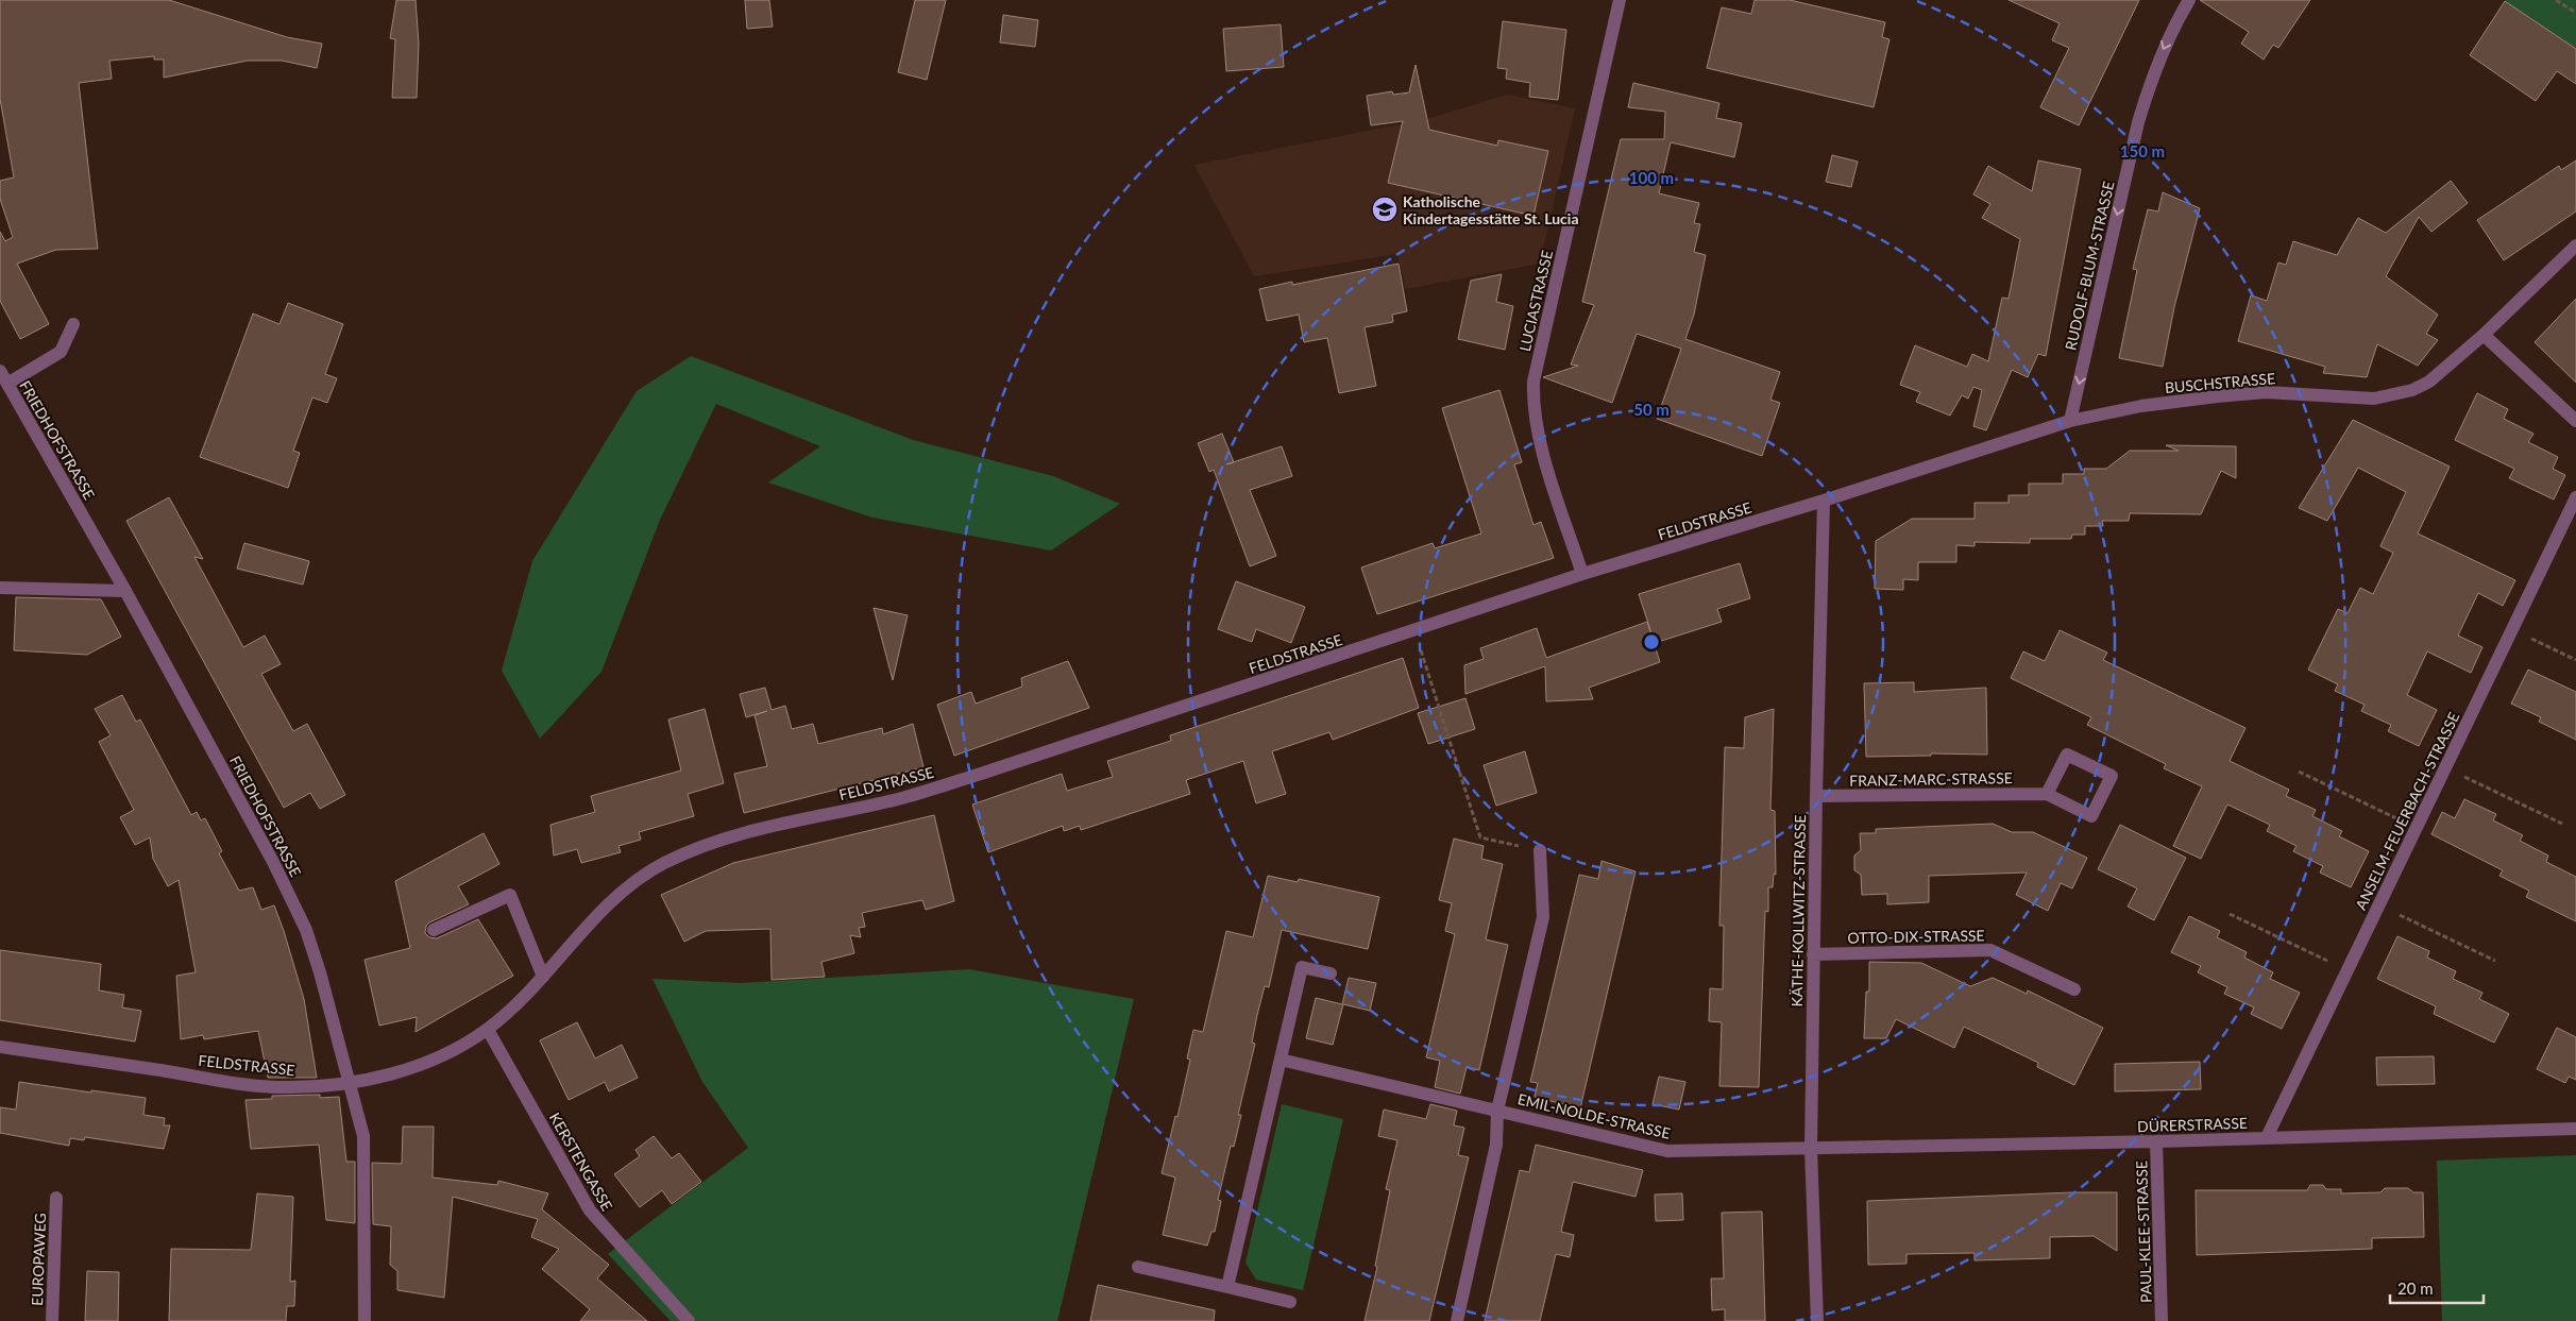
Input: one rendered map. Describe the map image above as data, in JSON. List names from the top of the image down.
{
  "streets": {
    "street": [
      "RUDOLF-BLUM-STRASSE",
      "LUCIASTRASSE",
      "BUSCHSTRASSE",
      "FRIEDHOFSTRASSE",
      "FELDSTRASSE",
      "FRANZ-MARC-STRASSE",
      "ANSELM-FEUERBACH-STRASSE",
      "KÄTHE-KOLLWITZ-STRASSE",
      "OTTO-DIX-STRASSE",
      "EMIL-NOLDE-STRASSE",
      "DÜRERSTRASSE",
      "KERSTENGASSE",
      "PAUL-KLEE-STRASSE",
      "EUROPAWEG"
    ]
  },
  "crossings": [
    ["RUDOLF-BLUM-STRASSE", "BUSCHSTRASSE"],
    ["LUCIASTRASSE", "FELDSTRASSE"],
    ["BUSCHSTRASSE", "FELDSTRASSE"],
    ["BUSCHSTRASSE", "KÄTHE-KOLLWITZ-STRASSE"],
    ["FRIEDHOFSTRASSE", "FELDSTRASSE"],
    ["FELDSTRASSE", "KÄTHE-KOLLWITZ-STRASSE"],
    ["FELDSTRASSE", "KERSTENGASSE"],
    ["FRANZ-MARC-STRASSE", "KÄTHE-KOLLWITZ-STRASSE"],
    ["ANSELM-FEUERBACH-STRASSE", "DÜRERSTRASSE"],
    ["KÄTHE-KOLLWITZ-STRASSE", "OTTO-DIX-STRASSE"],
    ["KÄTHE-KOLLWITZ-STRASSE", "EMIL-NOLDE-STRASSE"],
    ["KÄTHE-KOLLWITZ-STRASSE", "DÜRERSTRASSE"],
    ["EMIL-NOLDE-STRASSE", "DÜRERSTRASSE"],
    ["DÜRERSTRASSE", "PAUL-KLEE-STRASSE"]
  ],
  "one_way": ["RUDOLF-BLUM-STRASSE"],
  "places": {
    "school or university": ["Katholische Kindertagesstätte St. Lucia"]
  },
  "scale_bar": "20 m",
  "rings": ["150 m", "100 m", "50 m"]
}
